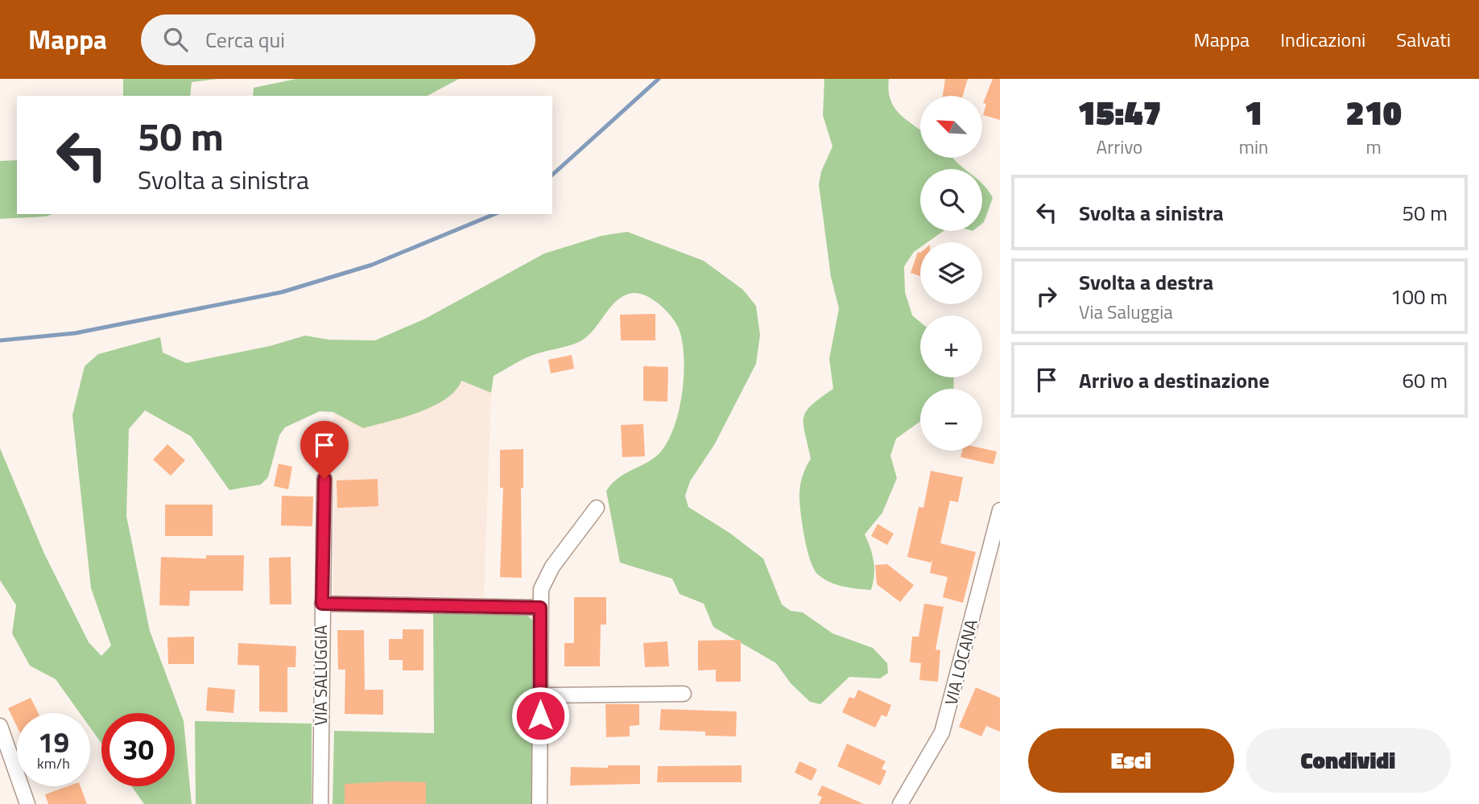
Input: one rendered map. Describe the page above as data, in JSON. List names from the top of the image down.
{
  "streets": {
    "street": ["VIA LOCANA", "VIA SALUGGIA"]
  },
  "north": "top left",
  "page": {
    "header": "Mappa",
    "search": "Cerca qui",
    "nav": ["Mappa", "Indicazioni", "Salvati"],
    "eta": [
      "15:47",
      "Arrivo",
      "1",
      "min",
      "210",
      "m"
    ],
    "map_buttons": ["+", "−"],
    "turn": ["50 m", "Svolta a sinistra"],
    "list": [
      {
        "name": "Svolta a sinistra",
        "value": "50 m"
      },
      {
        "name": "Svolta a destra",
        "note": "Via Saluggia",
        "value": "100 m"
      },
      {
        "name": "Arrivo a destinazione",
        "value": "60 m"
      }
    ],
    "speed": "19 km/h",
    "limit": "30",
    "buttons": ["Esci", "Condividi"]
  }
}
